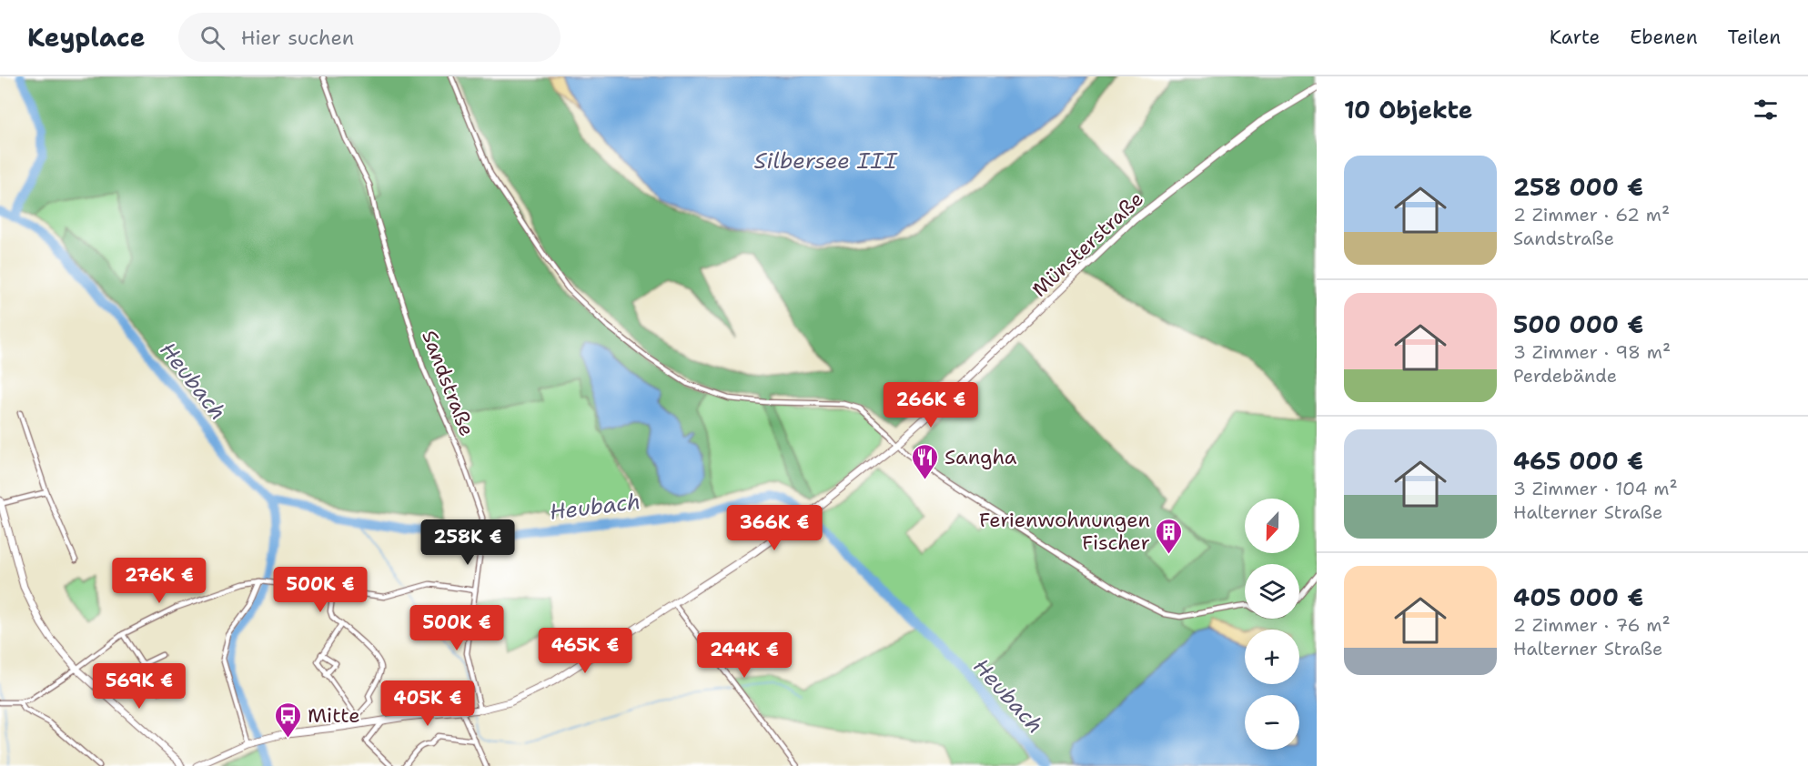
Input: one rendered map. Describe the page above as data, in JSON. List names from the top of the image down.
{
  "streets": {
    "main road": ["Münsterstraße"],
    "street": ["Sandstraße"]
  },
  "crossings": [
    ["Münsterstraße", "Sandstraße"]
  ],
  "water": ["Silbersee III", "Heubach"],
  "places": {
    "restaurant": ["Sangha"],
    "building": ["Ferienwohnungen Fischer"],
    "bus stop": ["Mitte"]
  },
  "north": "bottom",
  "page": {
    "header": "Keyplace",
    "search": "Hier suchen",
    "nav": ["Karte", "Ebenen", "Teilen"],
    "heading": "10 Objekte",
    "list": [
      {
        "name": "258 000 €",
        "note": "2 Zimmer · 62 m² · Sandstraße"
      },
      {
        "name": "500 000 €",
        "note": "3 Zimmer · 98 m² · Perdebände"
      },
      {
        "name": "465 000 €",
        "note": "3 Zimmer · 104 m² · Halterner Straße"
      },
      {
        "name": "405 000 €",
        "note": "2 Zimmer · 76 m² · Halterner Straße"
      }
    ],
    "price": [
      "266K €",
      "366K €",
      "258K €",
      "276K €",
      "500K €",
      "500K €",
      "465K €",
      "244K €",
      "569K €",
      "405K €"
    ],
    "map_buttons": ["+", "−"]
  }
}
